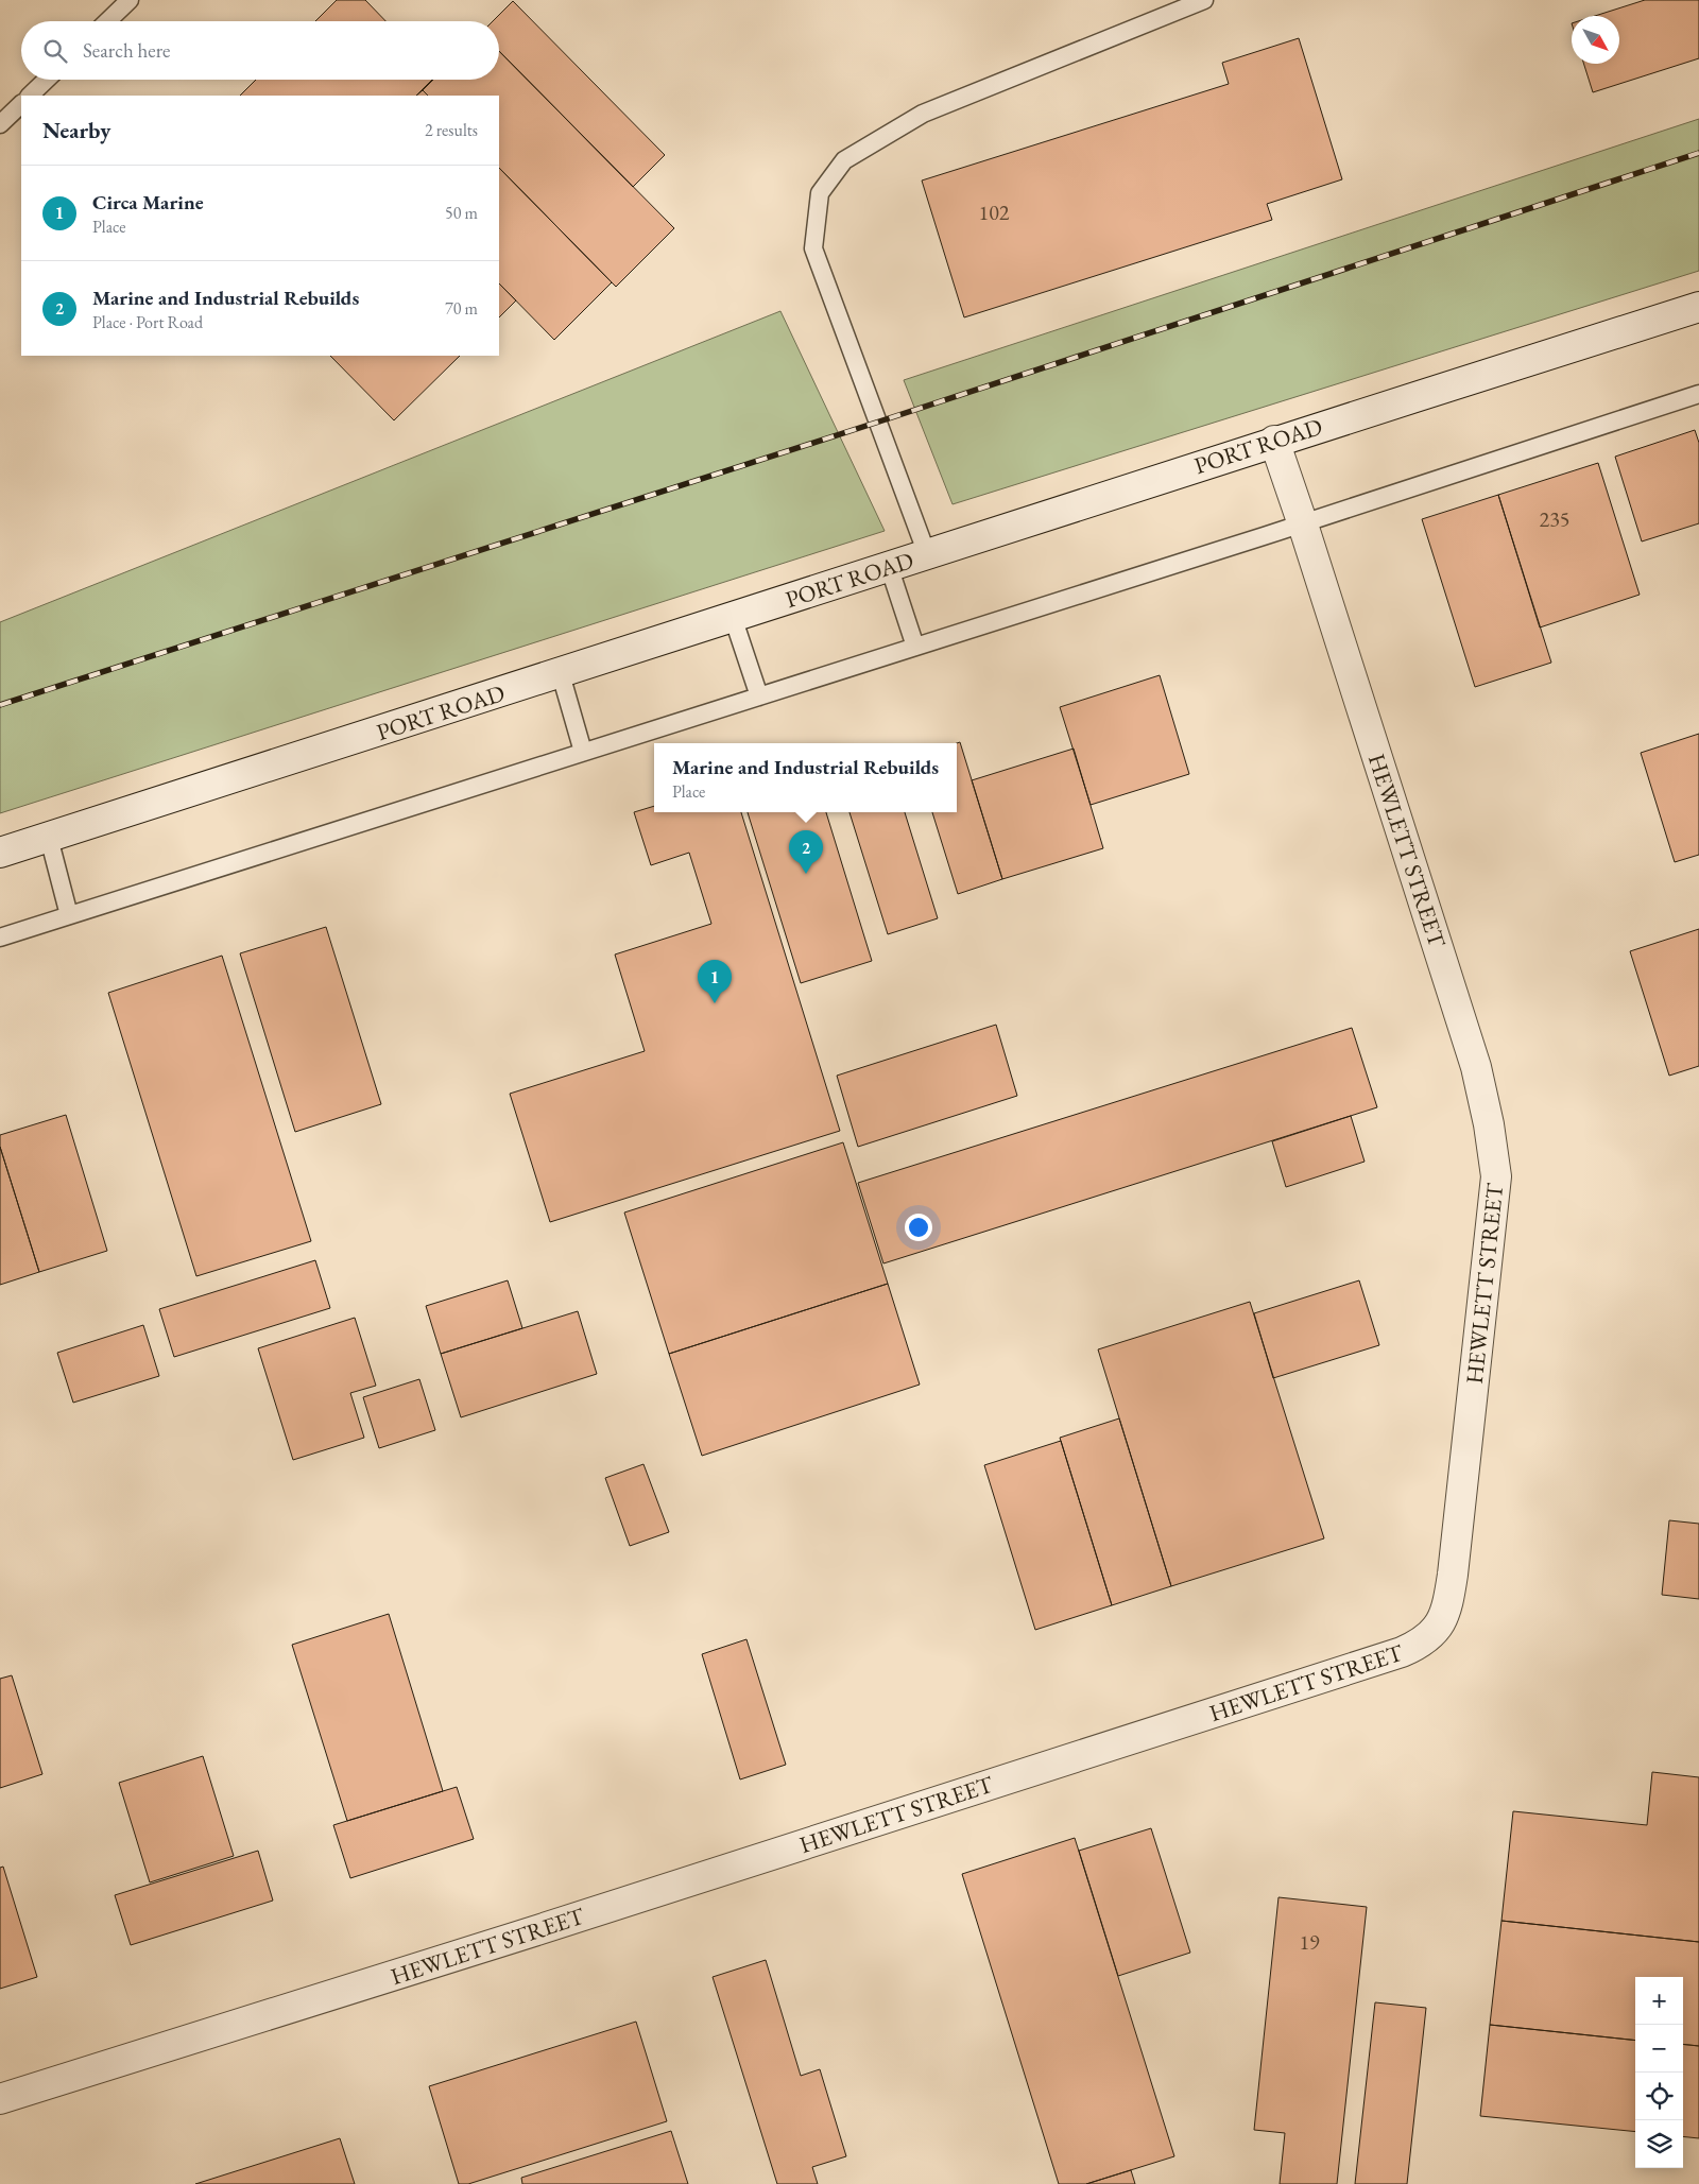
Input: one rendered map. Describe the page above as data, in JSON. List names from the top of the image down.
{
  "streets": {
    "street": ["PORT ROAD", "HEWLETT STREET"]
  },
  "crossings": [
    ["PORT ROAD", "HEWLETT STREET"]
  ],
  "house_numbers": ["102", "235", "19"],
  "north": "bottom right",
  "page": {
    "search": "Search here",
    "heading": ["Nearby", "2 results"],
    "list": [
      {
        "mark": "1",
        "name": "Circa Marine",
        "note": "Place",
        "value": "50 m"
      },
      {
        "mark": "2",
        "name": "Marine and Industrial Rebuilds",
        "note": "Place · Port Road",
        "value": "70 m"
      }
    ],
    "popup": ["Marine and Industrial Rebuilds", "Place"],
    "pins": ["2", "1"],
    "map_buttons": ["+", "−"]
  }
}
